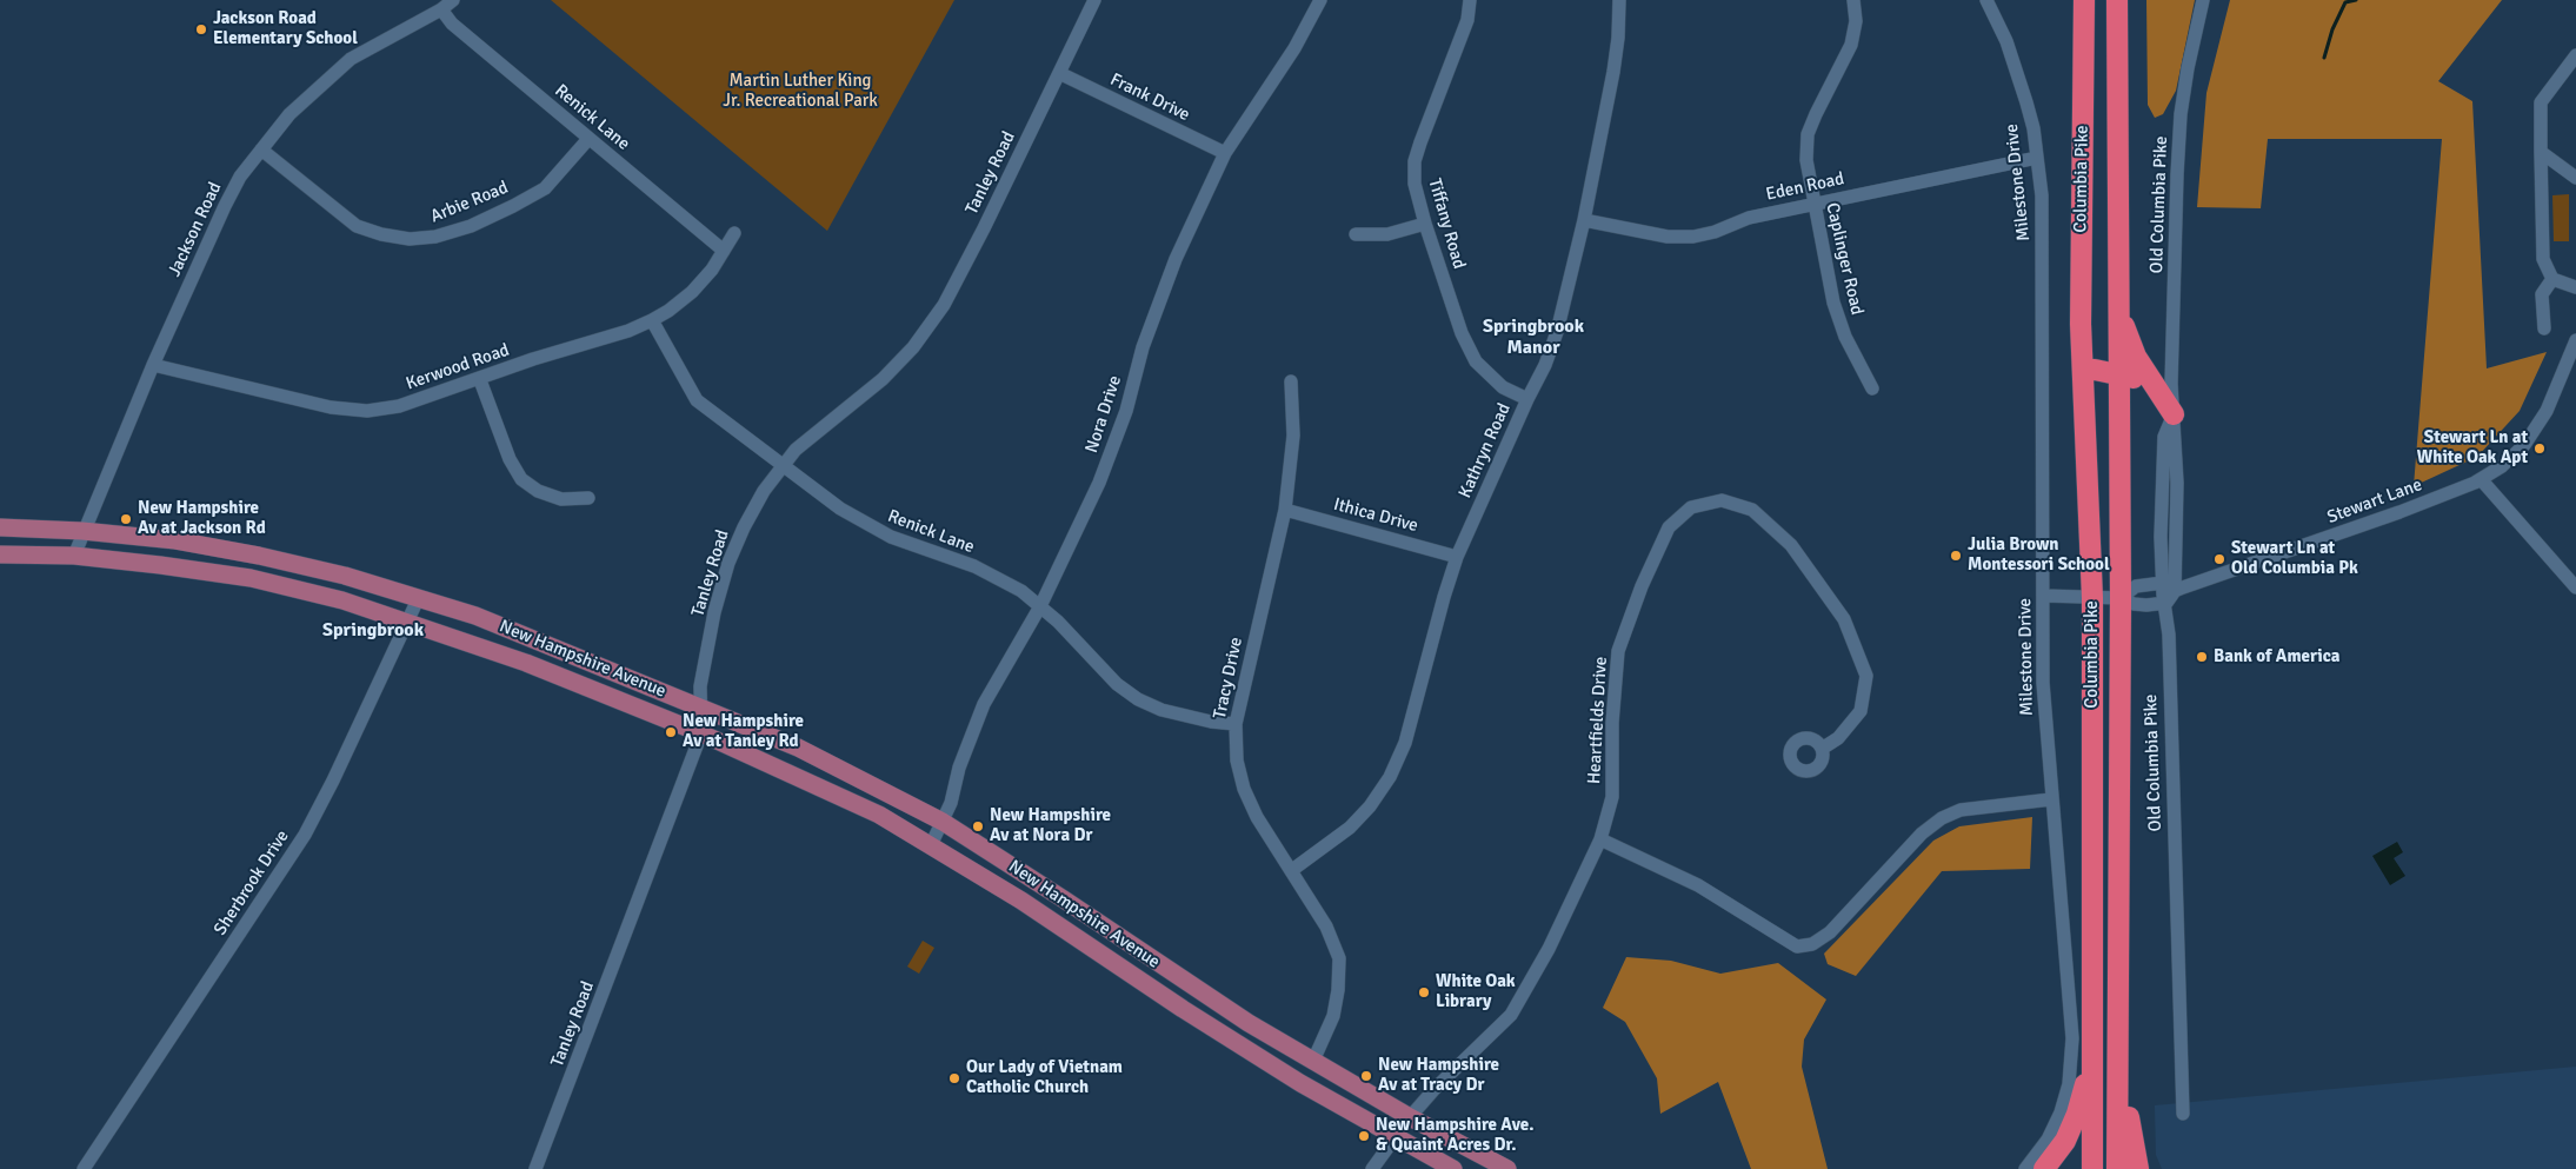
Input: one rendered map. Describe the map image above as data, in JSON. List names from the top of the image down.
{
  "streets": {
    "highway": ["Columbia Pike"],
    "main road": ["New Hampshire Avenue"],
    "street": [
      "Frank Drive",
      "Renick Lane",
      "Tanley Road",
      "Milestone Drive",
      "Eden Road",
      "Arbie Road",
      "Old Columbia Pike",
      "Tiffany Road",
      "Jackson Road",
      "Caplinger Road",
      "Kerwood Road",
      "Nora Drive",
      "Kathryn Road",
      "Stewart Lane",
      "Ithica Drive",
      "Tracy Drive",
      "Heartfields Drive",
      "Sherbrook Drive"
    ]
  },
  "crossings": [
    ["Frank Drive", "Tanley Road"],
    ["Frank Drive", "Nora Drive"],
    ["Renick Lane", "Tanley Road"],
    ["Renick Lane", "Arbie Road"],
    ["Renick Lane", "Jackson Road"],
    ["Renick Lane", "Kerwood Road"],
    ["Renick Lane", "Nora Drive"],
    ["Renick Lane", "Tracy Drive"],
    ["Tanley Road", "New Hampshire Avenue"],
    ["Columbia Pike", "Stewart Lane"],
    ["Milestone Drive", "Eden Road"],
    ["Milestone Drive", "Stewart Lane"],
    ["Eden Road", "Caplinger Road"],
    ["Eden Road", "Kathryn Road"],
    ["Arbie Road", "Jackson Road"],
    ["Old Columbia Pike", "Stewart Lane"],
    ["Tiffany Road", "Kathryn Road"],
    ["Jackson Road", "Kerwood Road"],
    ["Jackson Road", "New Hampshire Avenue"],
    ["Nora Drive", "New Hampshire Avenue"],
    ["Kathryn Road", "Ithica Drive"],
    ["Kathryn Road", "Tracy Drive"],
    ["Ithica Drive", "Tracy Drive"],
    ["New Hampshire Avenue", "Tracy Drive"],
    ["New Hampshire Avenue", "Heartfields Drive"],
    ["New Hampshire Avenue", "Sherbrook Drive"]
  ],
  "districts": ["Springbrook Manor", "Springbrook"],
  "parks": ["Martin Luther King Jr. Recreational Park"],
  "places": [
    "Jackson Road Elementary School",
    "Stewart Ln at White Oak Apt",
    "New Hampshire Av at Jackson Rd",
    "Julia Brown Montessori School",
    "Stewart Ln at Old Columbia Pk",
    "Bank of America",
    "New Hampshire Av at Tanley Rd",
    "New Hampshire Av at Nora Dr",
    "White Oak Library",
    "New Hampshire Av at Tracy Dr",
    "Our Lady of Vietnam Catholic Church",
    "New Hampshire Ave. & Quaint Acres Dr."
  ]
}
